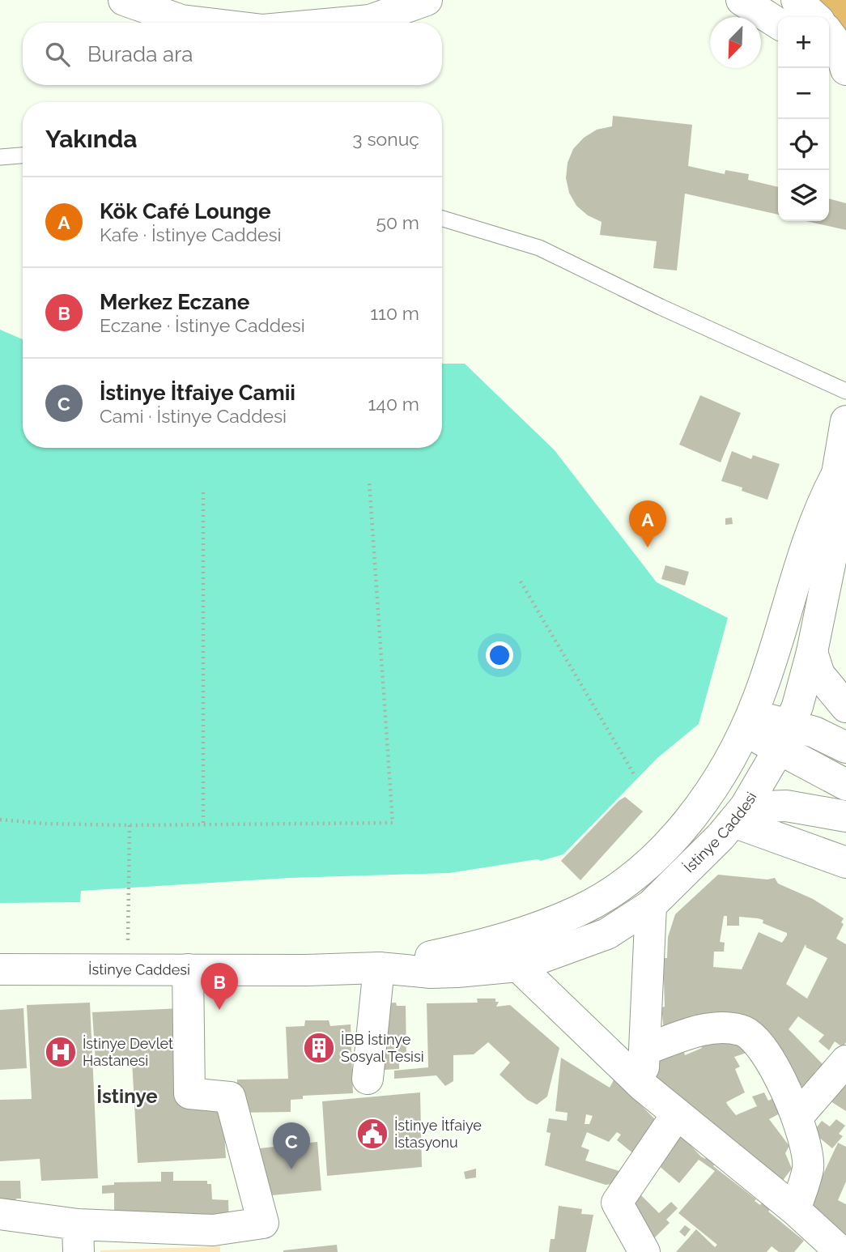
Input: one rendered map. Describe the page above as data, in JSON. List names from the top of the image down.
{
  "streets": {
    "main road": ["İstinye Caddesi"]
  },
  "districts": ["İstinye"],
  "places": {
    "building": ["İBB İstinye Sosyal Tesisi"],
    "hospital": ["İstinye Devlet Hastanesi"],
    "public building": ["İstinye İtfaiye İstasyonu"]
  },
  "north": "bottom left",
  "page": {
    "map_buttons": ["+", "−"],
    "search": "Burada ara",
    "heading": ["Yakında", "3 sonuç"],
    "list": [
      {
        "mark": "A",
        "name": "Kök Café Lounge",
        "note": "Kafe · İstinye Caddesi",
        "value": "50 m"
      },
      {
        "mark": "B",
        "name": "Merkez Eczane",
        "note": "Eczane · İstinye Caddesi",
        "value": "110 m"
      },
      {
        "mark": "C",
        "name": "İstinye İtfaiye Camii",
        "note": "Cami · İstinye Caddesi",
        "value": "140 m"
      }
    ],
    "pins": ["A", "B", "C"]
  }
}
